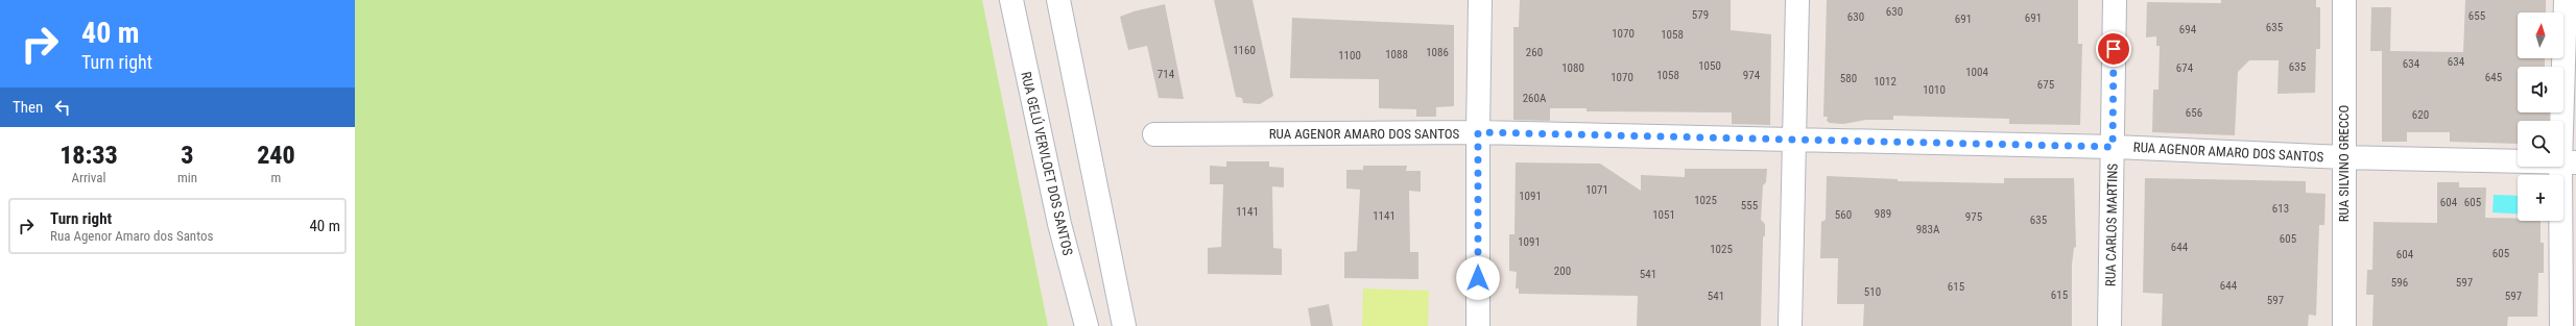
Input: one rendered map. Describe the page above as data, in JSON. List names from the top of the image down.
{
  "streets": {
    "street": [
      "RUA AGENOR AMARO DOS SANTOS",
      "RUA GELÚ VERVLOET DOS SANTOS",
      "RUA SILVINO GRECCO",
      "RUA CARLOS MARTINS"
    ]
  },
  "crossings": [
    ["RUA AGENOR AMARO DOS SANTOS", "RUA SILVINO GRECCO"],
    ["RUA AGENOR AMARO DOS SANTOS", "RUA CARLOS MARTINS"]
  ],
  "house_numbers": [
    "630",
    "579",
    "655",
    "630",
    "691",
    "691",
    "635",
    "694",
    "1070",
    "1058",
    "1160",
    "1086",
    "260",
    "1088",
    "1100",
    "634",
    "634",
    "1050",
    "635",
    "1080",
    "674",
    "1004",
    "714",
    "1058",
    "974",
    "1070",
    "645",
    "580",
    "1012",
    "675",
    "1010",
    "260A",
    "656",
    "620",
    "1071",
    "1091",
    "1025",
    "604",
    "605",
    "555",
    "613",
    "1141",
    "989",
    "1051",
    "560",
    "1141",
    "975",
    "635",
    "983A",
    "605",
    "1091",
    "644",
    "1025",
    "605",
    "604",
    "200",
    "541",
    "596",
    "597",
    "644",
    "615",
    "510",
    "615",
    "541",
    "597",
    "597"
  ],
  "north": "top",
  "page": {
    "turn": ["40 m", "Turn right"],
    "map_buttons": "+",
    "then": "Then",
    "eta": [
      "18:33",
      "Arrival",
      "3",
      "min",
      "240",
      "m"
    ],
    "list": [
      {
        "name": "Turn right",
        "note": "Rua Agenor Amaro dos Santos",
        "value": "40 m"
      }
    ]
  }
}
